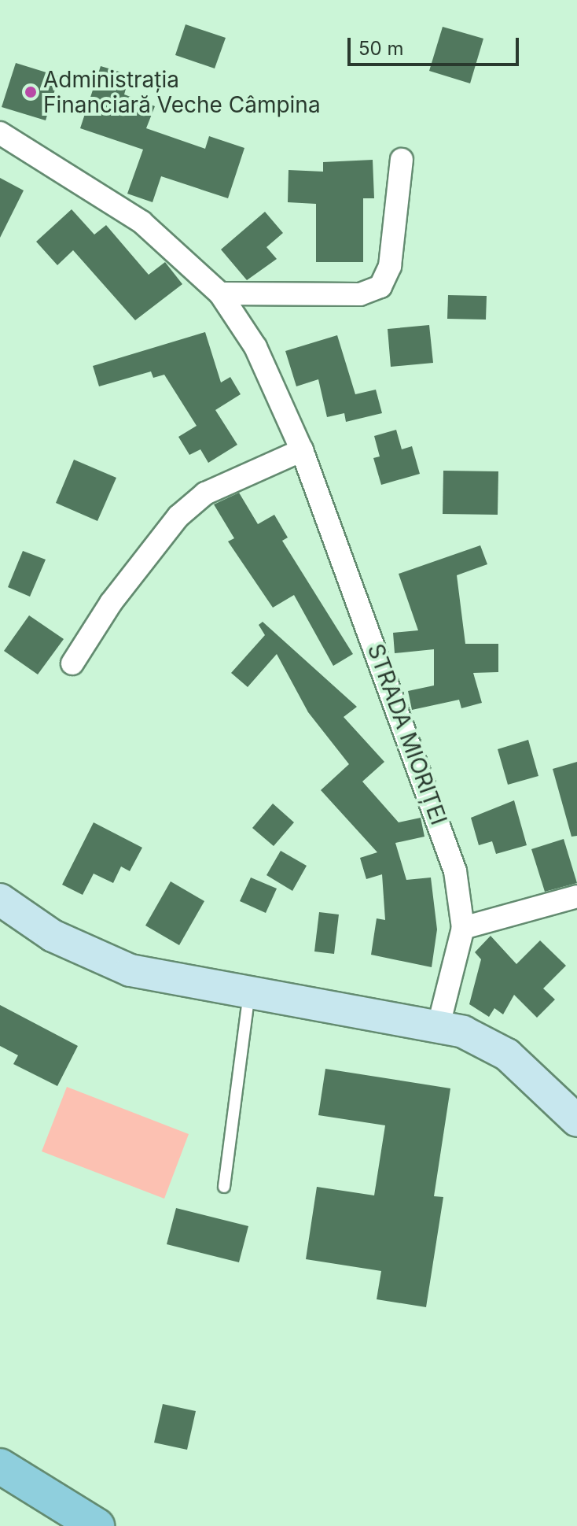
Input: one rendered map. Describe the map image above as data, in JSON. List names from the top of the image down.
{
  "streets": {
    "street": ["STRADA MIORIȚEI"]
  },
  "places": ["Administrația Financiară Veche Câmpina"],
  "scale_bar": "50 m"
}
